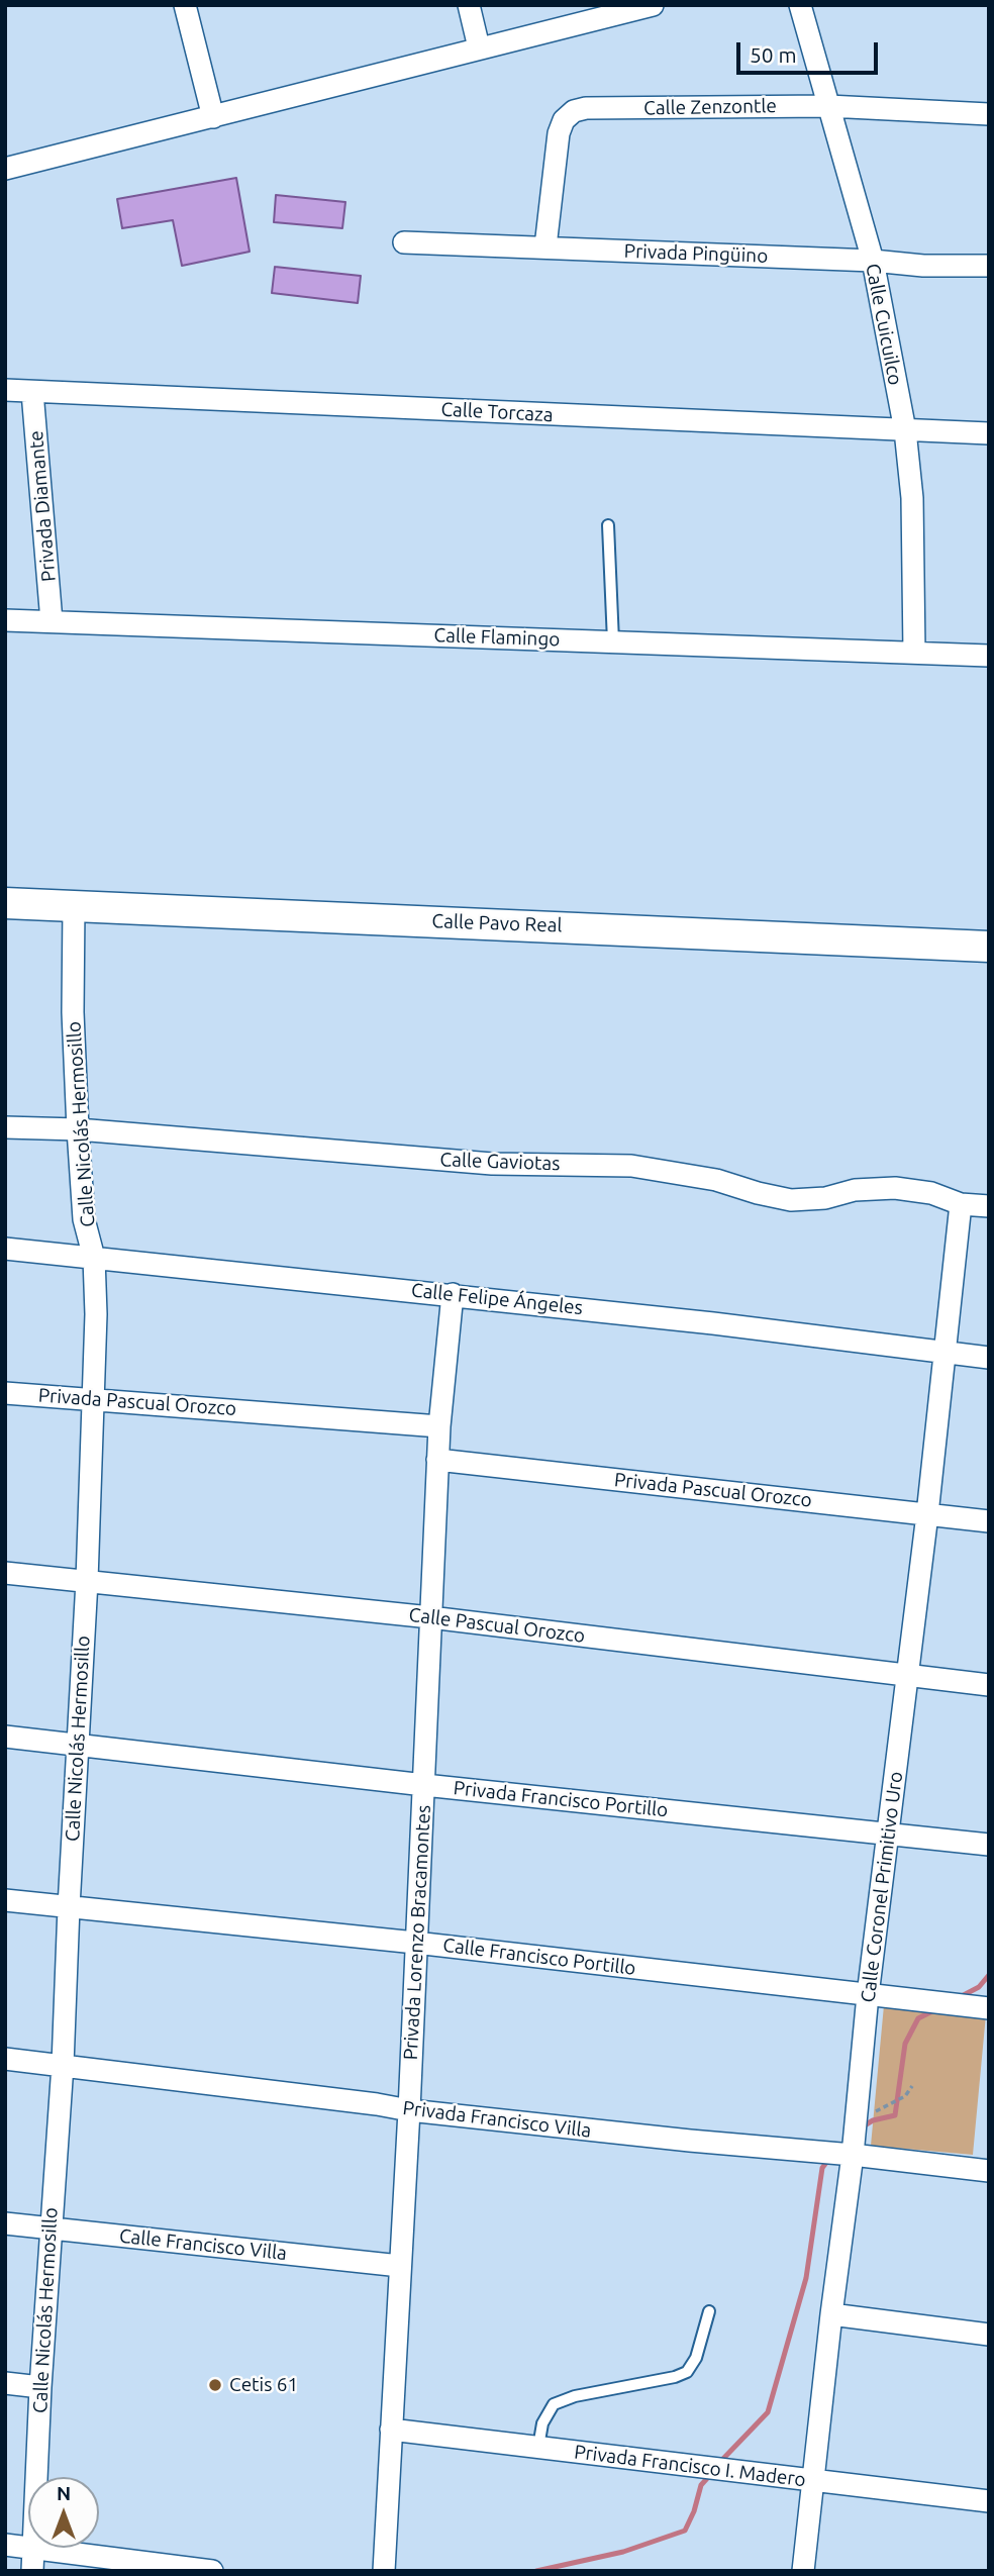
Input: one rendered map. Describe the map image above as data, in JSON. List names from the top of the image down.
{
  "streets": {
    "street": [
      "Calle Zenzontle",
      "Privada Pingüino",
      "Calle Cuicuilco",
      "Calle Torcaza",
      "Privada Diamante",
      "Calle Flamingo",
      "Calle Pavo Real",
      "Calle Nicolás Hermosillo",
      "Calle Gaviotas",
      "Calle Felipe Ángeles",
      "Privada Pascual Orozco",
      "Calle Pascual Orozco",
      "Privada Francisco Portillo",
      "Calle Coronel Primitivo Uro",
      "Privada Lorenzo Bracamontes",
      "Calle Francisco Portillo",
      "Privada Francisco Villa",
      "Calle Francisco Villa",
      "Privada Francisco I. Madero"
    ]
  },
  "crossings": [
    ["Calle Zenzontle", "Privada Pingüino"],
    ["Calle Zenzontle", "Calle Cuicuilco"],
    ["Privada Pingüino", "Calle Cuicuilco"],
    ["Calle Cuicuilco", "Calle Torcaza"],
    ["Calle Cuicuilco", "Calle Flamingo"],
    ["Calle Torcaza", "Privada Diamante"],
    ["Privada Diamante", "Calle Flamingo"],
    ["Calle Pavo Real", "Calle Nicolás Hermosillo"],
    ["Calle Nicolás Hermosillo", "Calle Gaviotas"],
    ["Calle Nicolás Hermosillo", "Calle Felipe Ángeles"],
    ["Calle Nicolás Hermosillo", "Privada Pascual Orozco"],
    ["Calle Nicolás Hermosillo", "Calle Pascual Orozco"],
    ["Calle Nicolás Hermosillo", "Privada Francisco Portillo"],
    ["Calle Nicolás Hermosillo", "Calle Francisco Portillo"],
    ["Calle Nicolás Hermosillo", "Privada Francisco Villa"],
    ["Calle Nicolás Hermosillo", "Calle Francisco Villa"],
    ["Calle Gaviotas", "Calle Coronel Primitivo Uro"],
    ["Calle Felipe Ángeles", "Calle Coronel Primitivo Uro"],
    ["Calle Felipe Ángeles", "Privada Lorenzo Bracamontes"],
    ["Privada Pascual Orozco", "Calle Coronel Primitivo Uro"],
    ["Privada Pascual Orozco", "Privada Lorenzo Bracamontes"],
    ["Calle Pascual Orozco", "Calle Coronel Primitivo Uro"],
    ["Calle Pascual Orozco", "Privada Lorenzo Bracamontes"],
    ["Privada Francisco Portillo", "Calle Coronel Primitivo Uro"],
    ["Privada Francisco Portillo", "Privada Lorenzo Bracamontes"],
    ["Calle Coronel Primitivo Uro", "Calle Francisco Portillo"],
    ["Calle Coronel Primitivo Uro", "Privada Francisco Villa"],
    ["Calle Coronel Primitivo Uro", "Privada Francisco I. Madero"],
    ["Privada Lorenzo Bracamontes", "Calle Francisco Portillo"],
    ["Privada Lorenzo Bracamontes", "Privada Francisco Villa"],
    ["Privada Lorenzo Bracamontes", "Calle Francisco Villa"],
    ["Privada Lorenzo Bracamontes", "Privada Francisco I. Madero"]
  ],
  "places": ["Cetis 61"],
  "scale_bar": "50 m",
  "north": "top"
}
